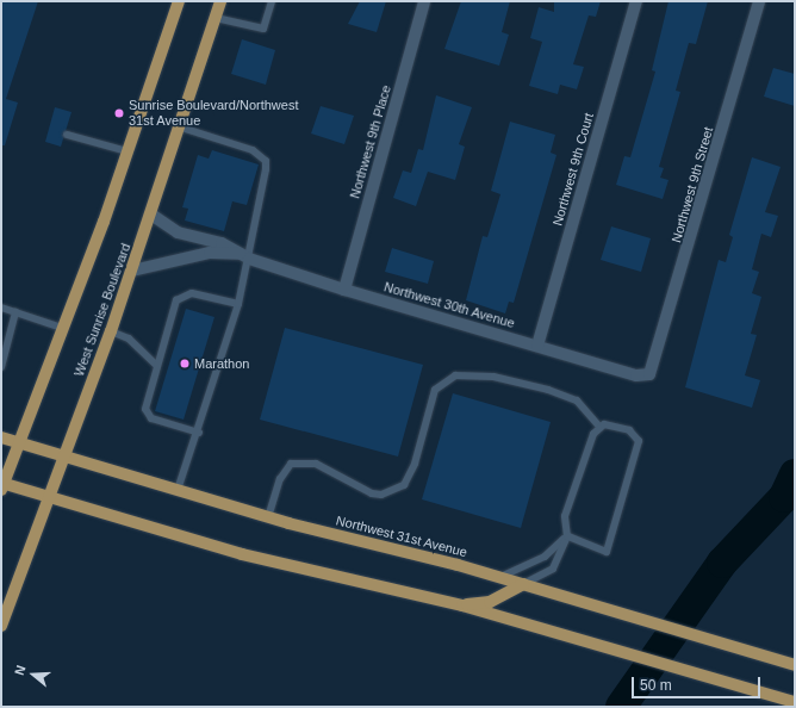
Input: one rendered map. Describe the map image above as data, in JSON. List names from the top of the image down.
{
  "streets": {
    "main road": ["West Sunrise Boulevard", "Northwest 31st Avenue"],
    "street": [
      "Northwest 9th Place",
      "Northwest 9th Court",
      "Northwest 9th Street",
      "Northwest 30th Avenue"
    ]
  },
  "crossings": [
    ["Northwest 9th Place", "Northwest 30th Avenue"],
    ["Northwest 9th Court", "Northwest 30th Avenue"],
    ["Northwest 9th Street", "Northwest 30th Avenue"],
    ["Northwest 30th Avenue", "West Sunrise Boulevard"],
    ["West Sunrise Boulevard", "Northwest 31st Avenue"]
  ],
  "places": ["Sunrise Boulevard/Northwest 31st Avenue", "Marathon"],
  "scale_bar": "50 m",
  "north": "left"
}
